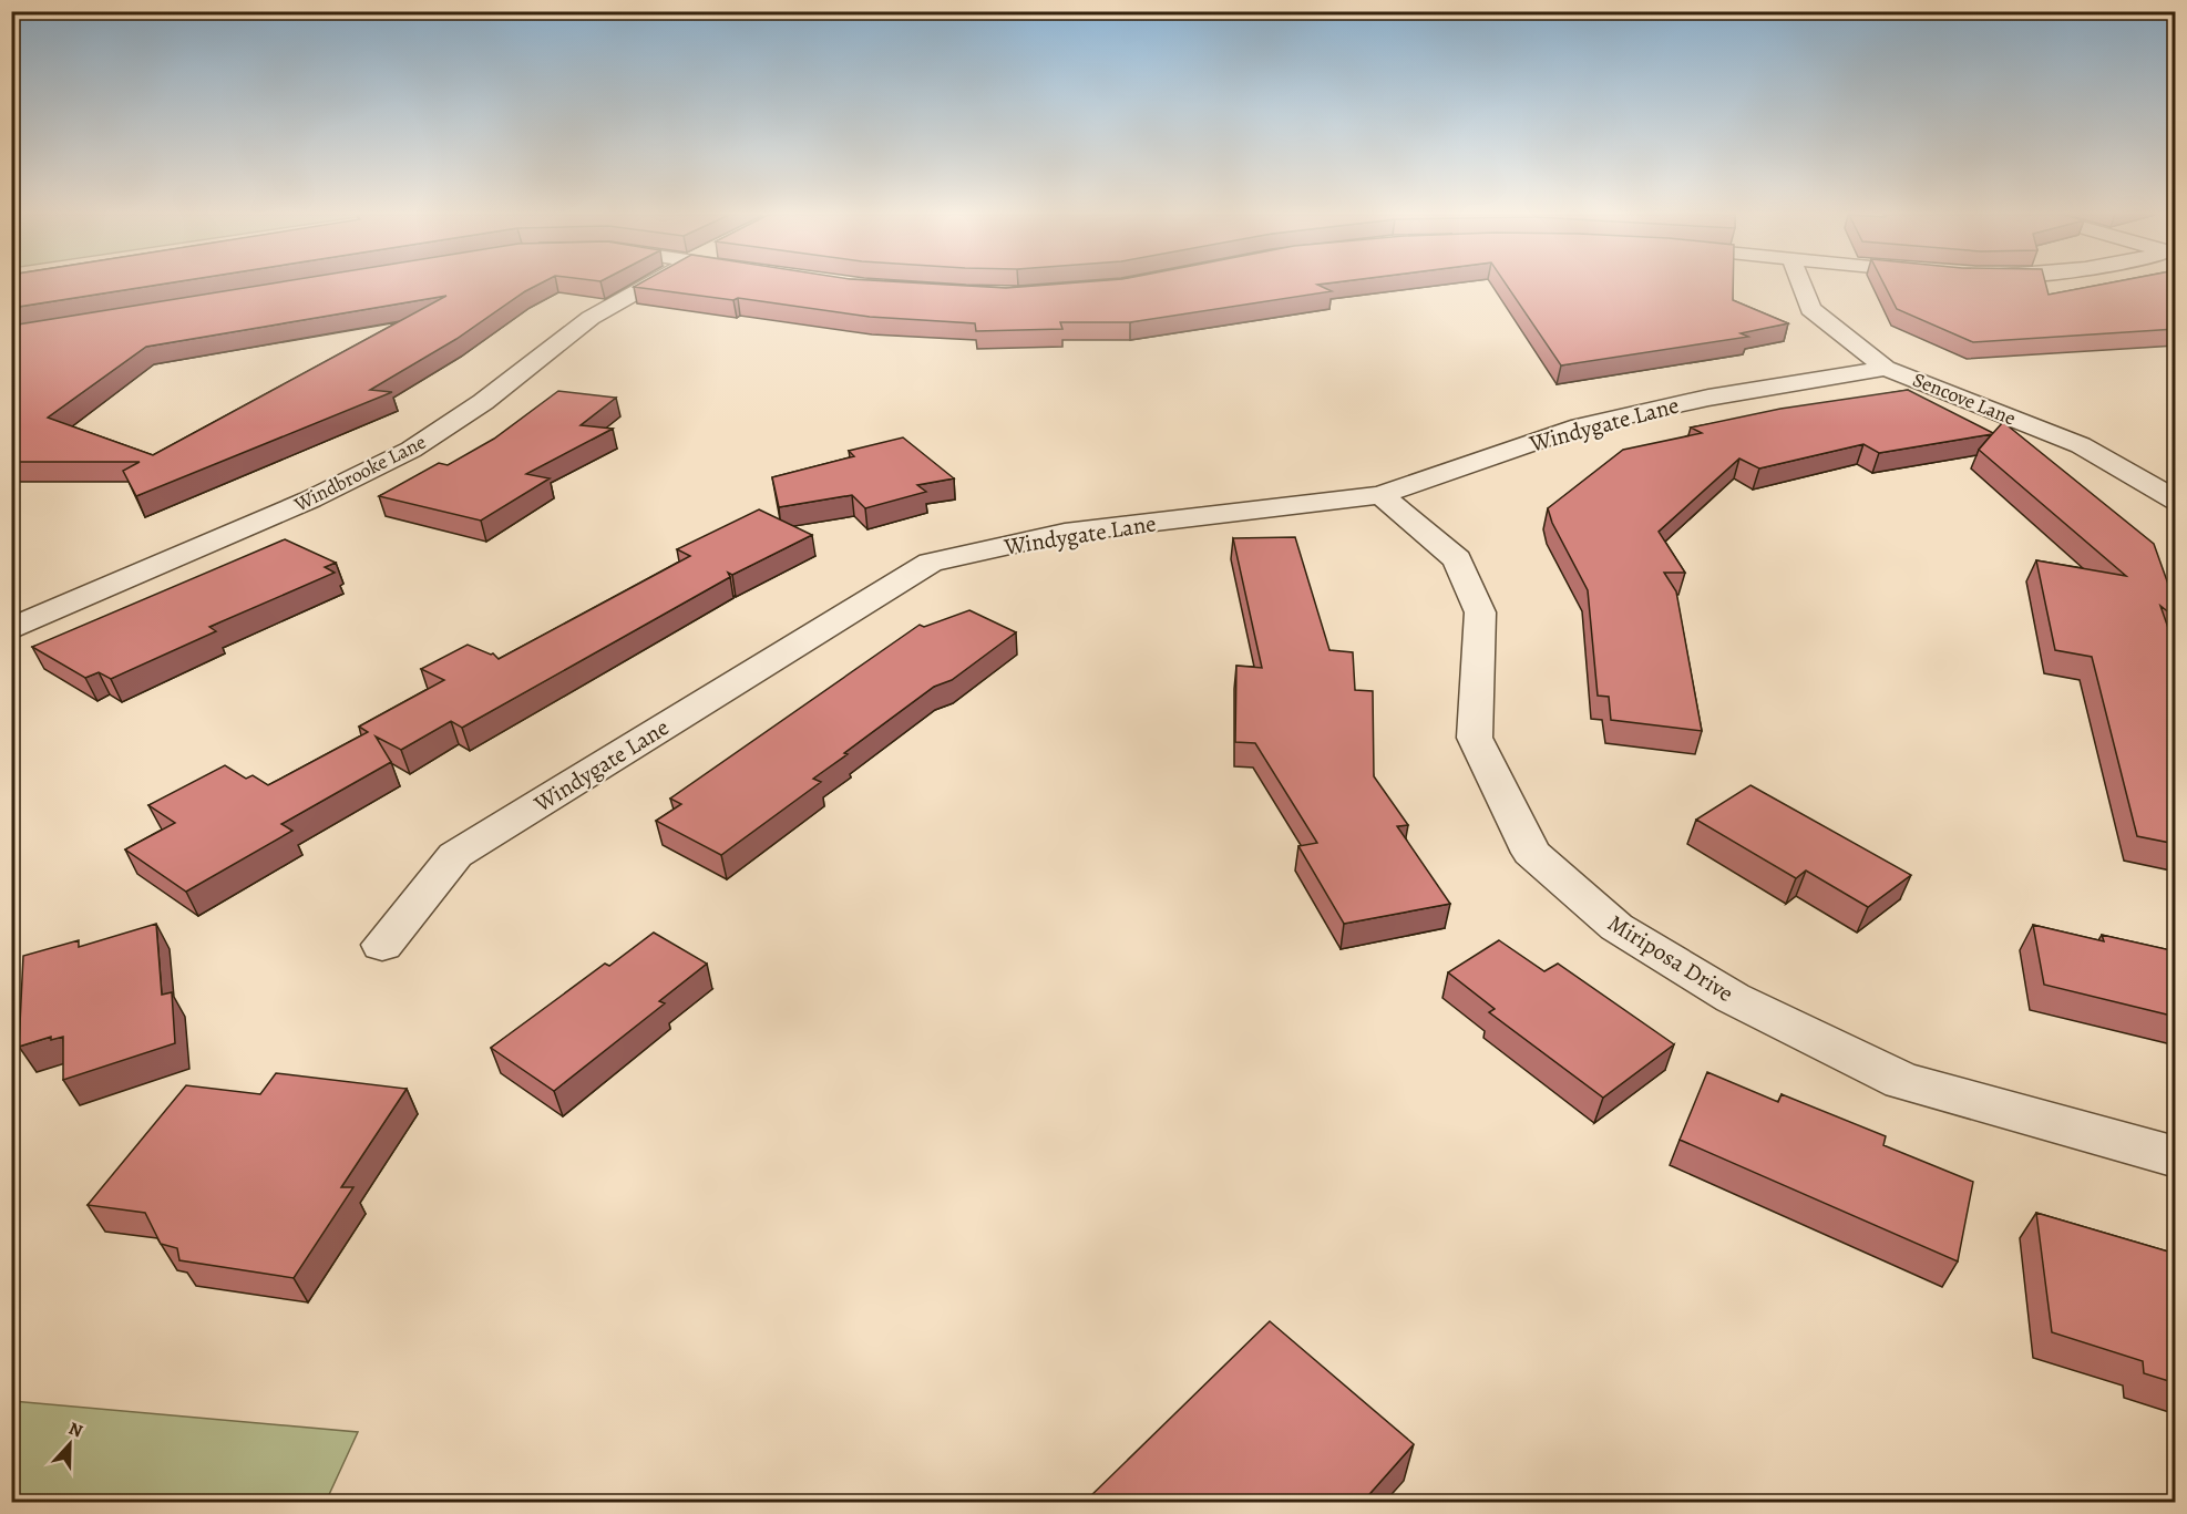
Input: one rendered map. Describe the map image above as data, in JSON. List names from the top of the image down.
{
  "streets": {
    "street": [
      "Sencove Lane",
      "Windygate Lane",
      "Windbrooke Lane",
      "Miriposa Drive"
    ]
  },
  "crossings": [
    ["Sencove Lane", "Windygate Lane"],
    ["Windygate Lane", "Miriposa Drive"]
  ],
  "north": "top"
}
